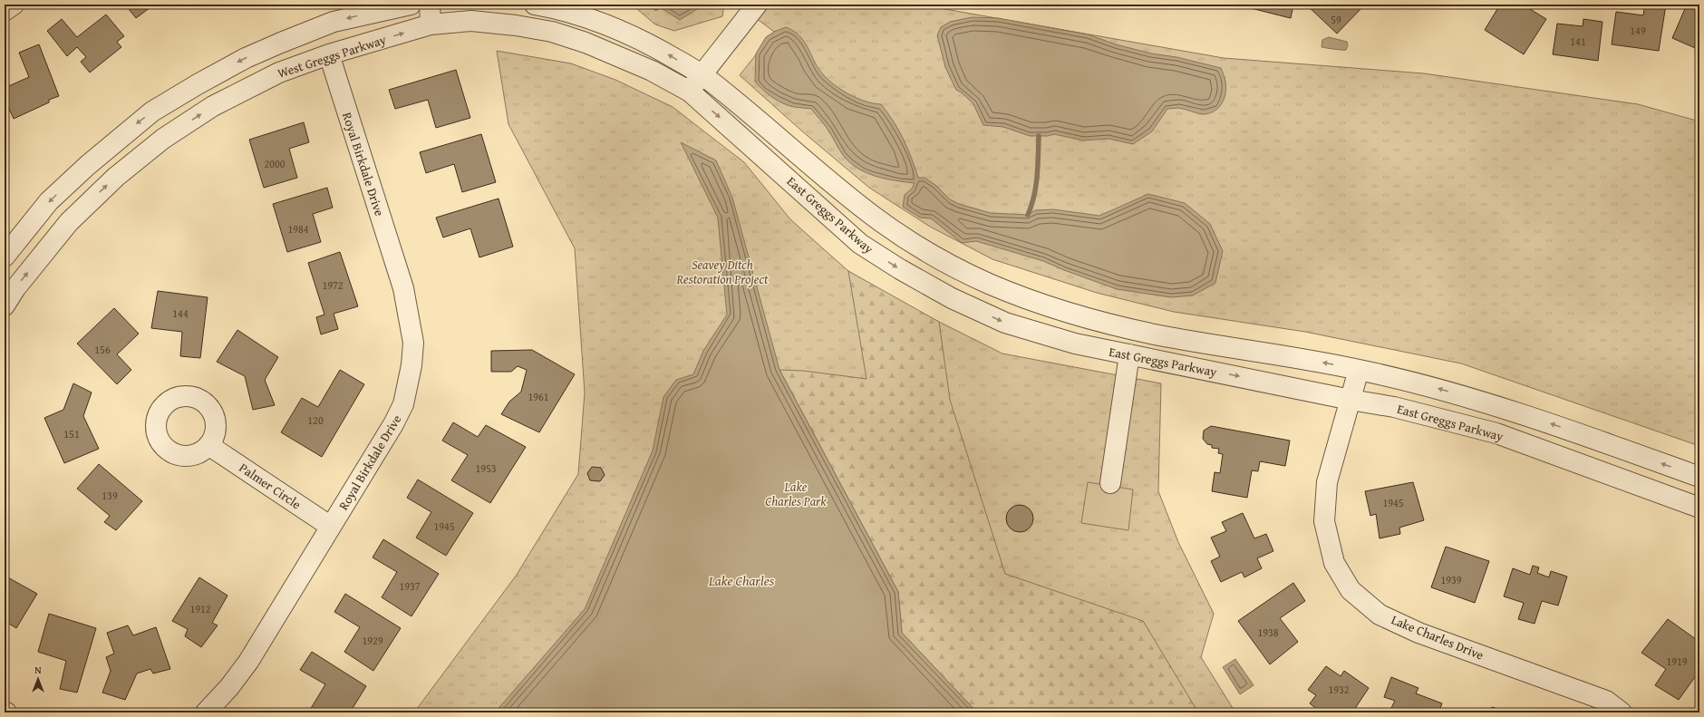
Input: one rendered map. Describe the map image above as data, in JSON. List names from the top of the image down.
{
  "streets": {
    "street": [
      "West Greggs Parkway",
      "Royal Birkdale Drive",
      "East Greggs Parkway",
      "Palmer Circle",
      "Lake Charles Drive"
    ]
  },
  "crossings": [
    ["West Greggs Parkway", "Royal Birkdale Drive"],
    ["West Greggs Parkway", "East Greggs Parkway"],
    ["Royal Birkdale Drive", "Palmer Circle"],
    ["East Greggs Parkway", "Lake Charles Drive"]
  ],
  "water": ["Lake Charles"],
  "parks": ["Seavey Ditch Restoration Project", "Lake Charles Park"],
  "house_numbers": [
    "59",
    "149",
    "141",
    "2000",
    "1984",
    "1972",
    "144",
    "156",
    "1961",
    "120",
    "151",
    "1953",
    "139",
    "1945",
    "1945",
    "1939",
    "1937",
    "1912",
    "1938",
    "1929",
    "1919",
    "1932"
  ],
  "north": "top"
}
